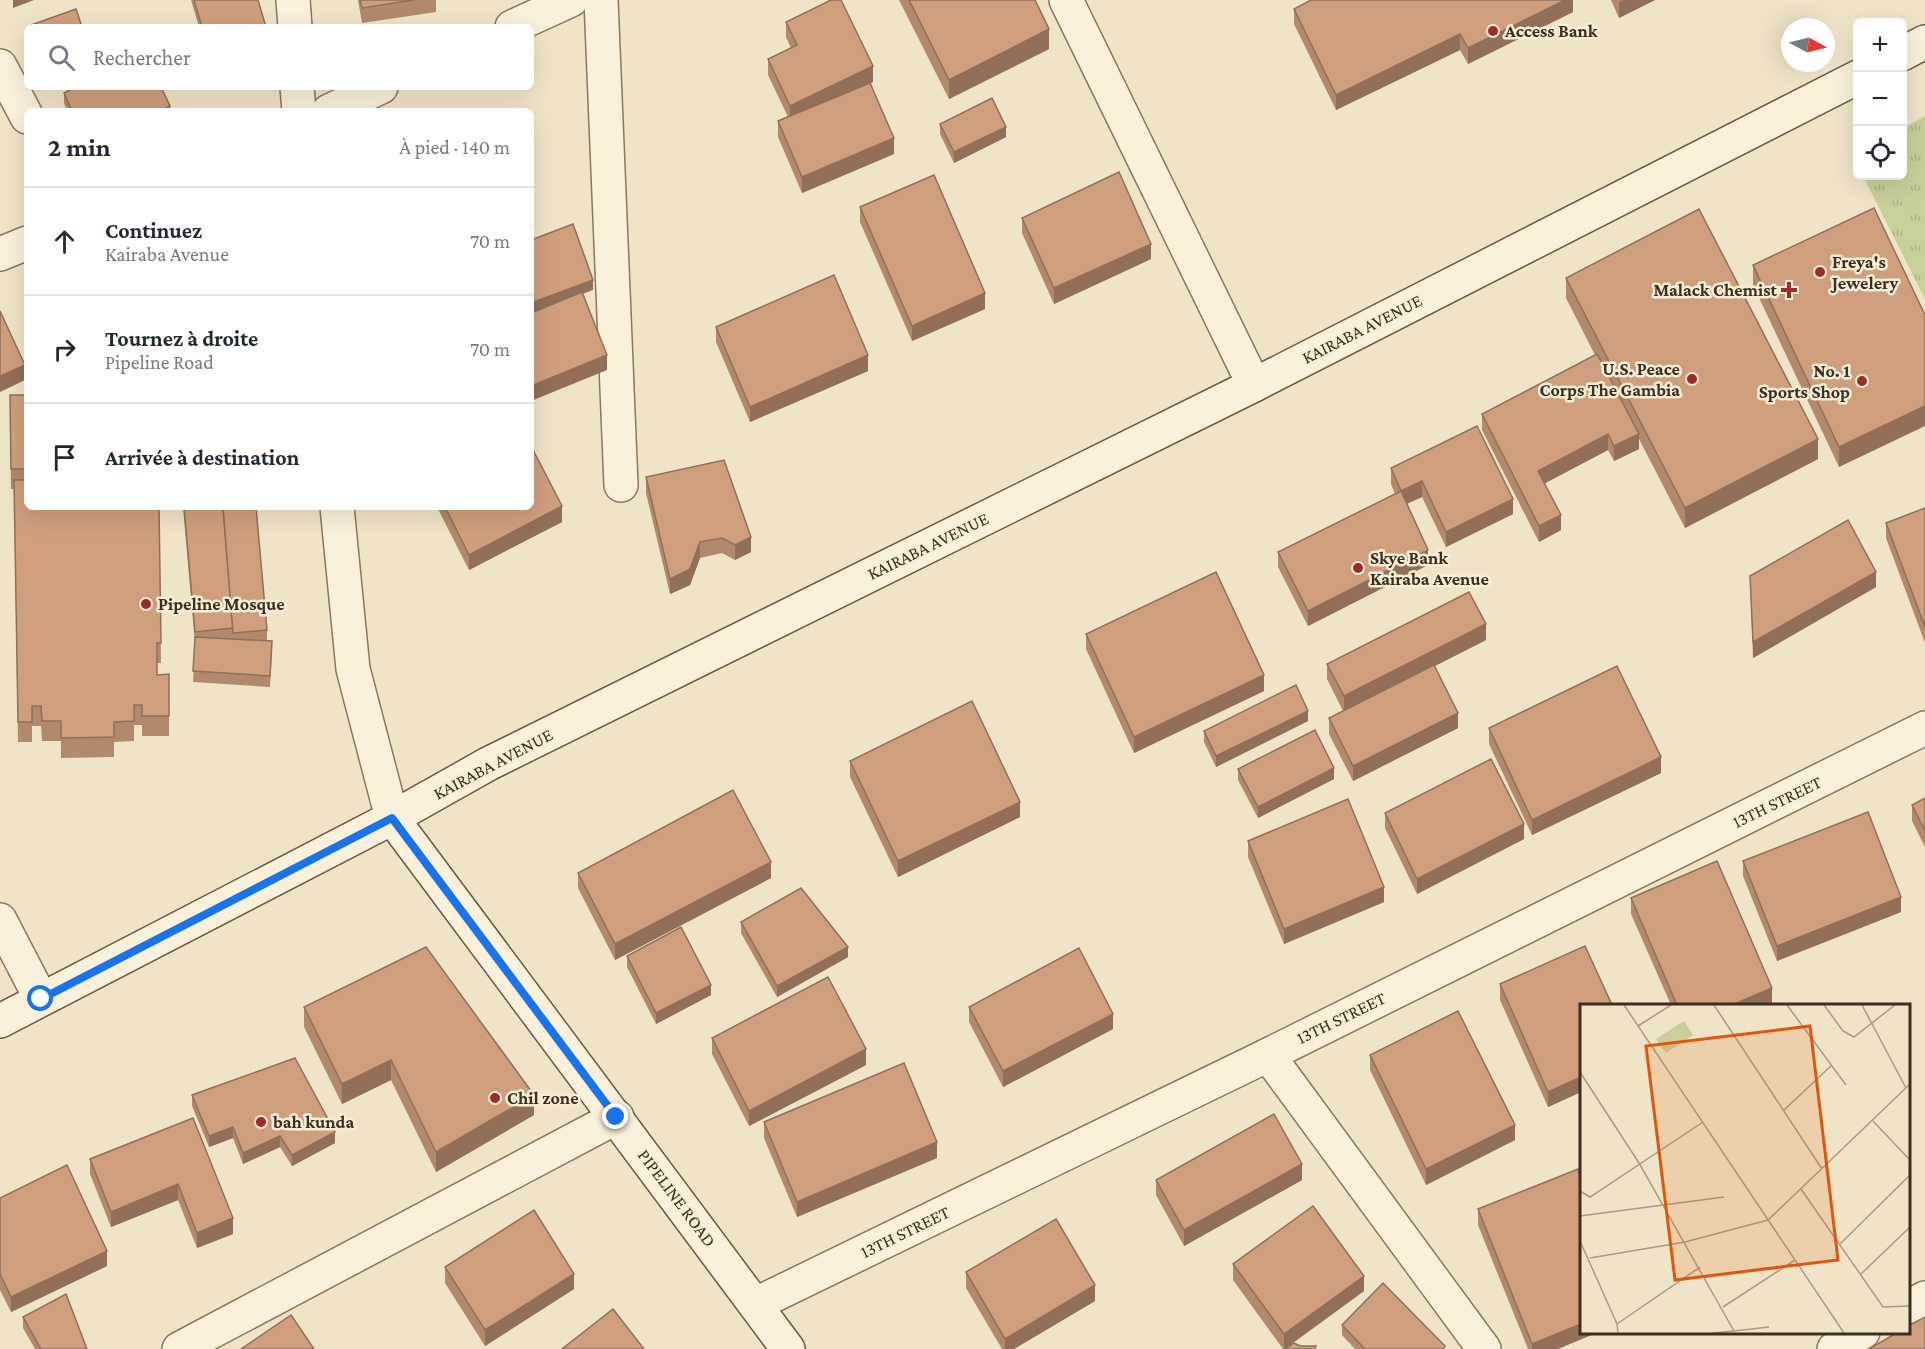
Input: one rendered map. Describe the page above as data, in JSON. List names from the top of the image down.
{
  "streets": {
    "street": ["KAIRABA AVENUE", "13TH STREET", "PIPELINE ROAD"]
  },
  "crossings": [
    ["KAIRABA AVENUE", "PIPELINE ROAD"],
    ["13TH STREET", "PIPELINE ROAD"]
  ],
  "places": {
    "other": [
      "Access Bank",
      "Freya's Jewelery",
      "U.S. Peace Corps The Gambia",
      "No. 1 Sports Shop",
      "Skye Bank Kairaba Avenue",
      "Pipeline Mosque",
      "Chil zone",
      "bah kunda"
    ],
    "health": ["Malack Chemist"]
  },
  "north": "right",
  "page": {
    "map_buttons": ["+", "−"],
    "search": "Rechercher",
    "heading": ["2 min", "À pied · 140 m"],
    "list": [
      ["Continuez", "Kairaba Avenue", "70 m"],
      ["Tournez à droite", "Pipeline Road", "70 m"],
      "Arrivée à destination"
    ]
  }
}
